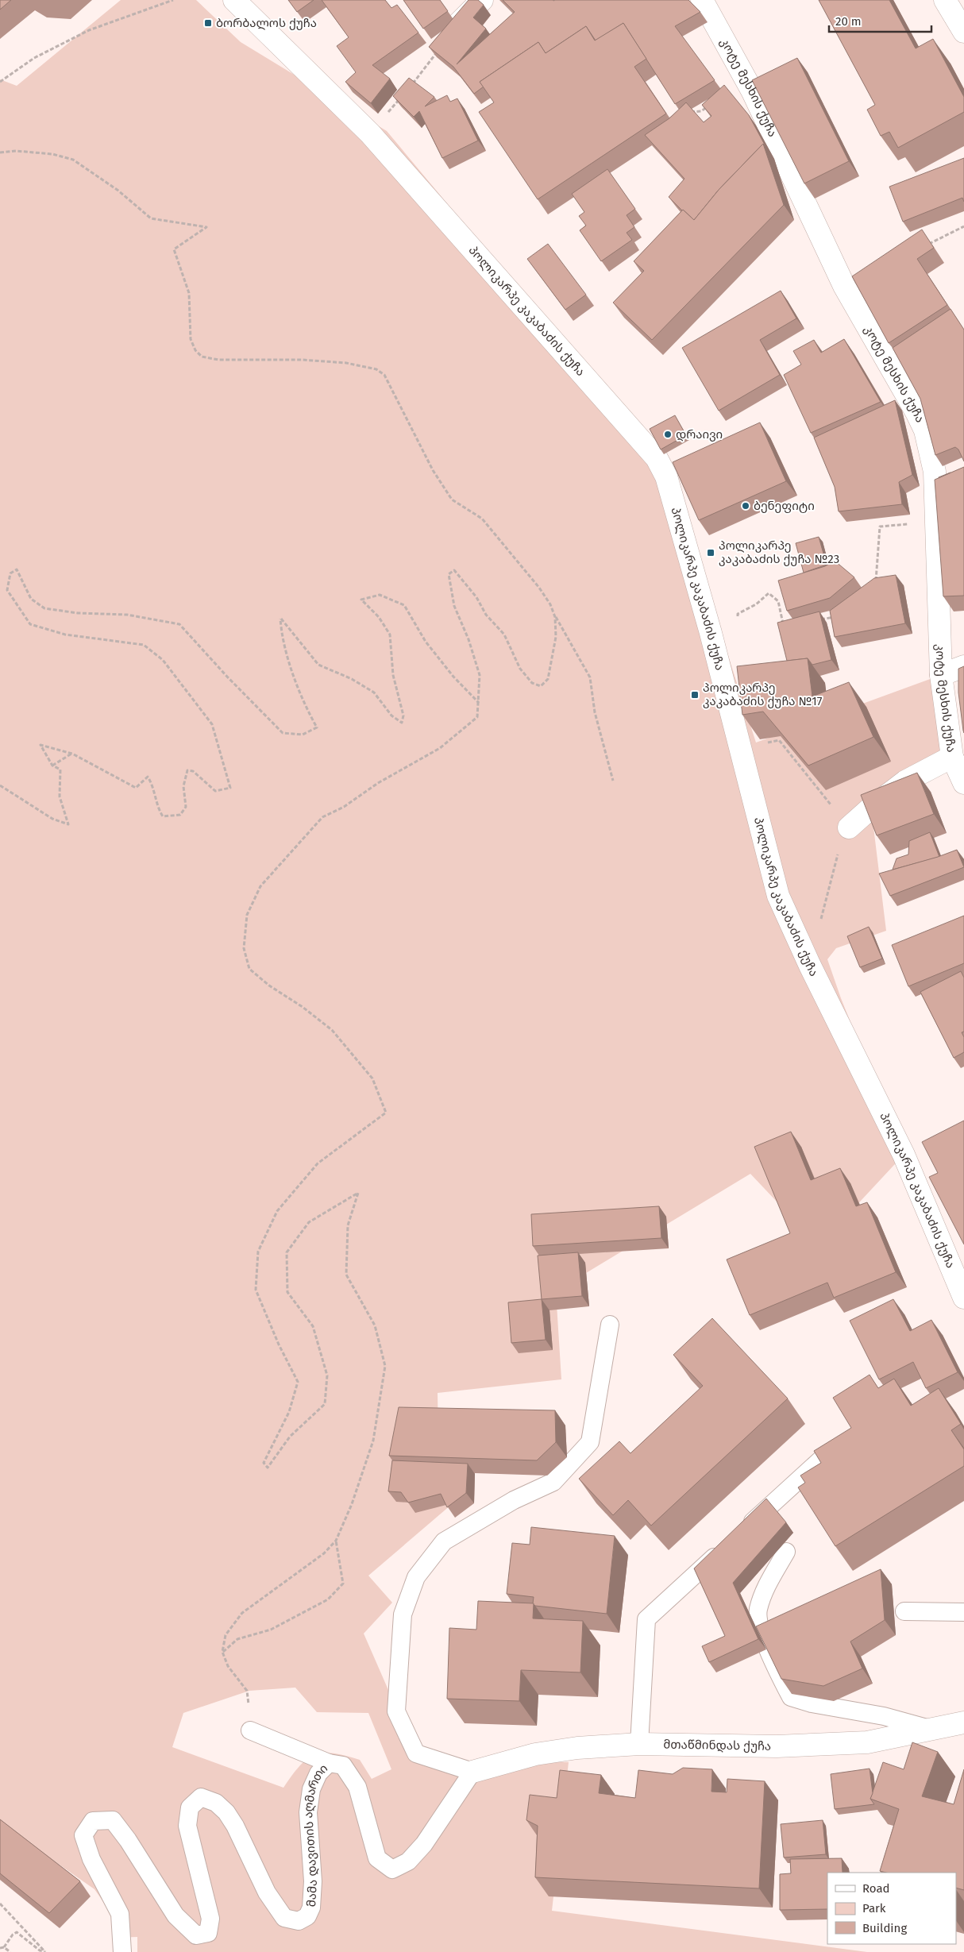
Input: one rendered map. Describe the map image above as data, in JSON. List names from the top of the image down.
{
  "streets": {
    "street": ["კოტე მესხის ქუჩა", "პოლიკარპე კაკაბაძის ქუჩა", "მთაწმინდას ქუჩა"],
    "lane": ["მამა დავითის აღმართი"]
  },
  "crossings": [
    ["მთაწმინდას ქუჩა", "მამა დავითის აღმართი"]
  ],
  "places": {
    "transit": ["ბორბალოს ქუჩა", "პოლიკარპე კაკაბაძის ქუჩა №23", "პოლიკარპე კაკაბაძის ქუჩა №17"],
    "other": ["დრაივი", "ბენეფიტი"]
  },
  "legend": ["Road", "Park", "Building"],
  "scale_bar": "20 m"
}
